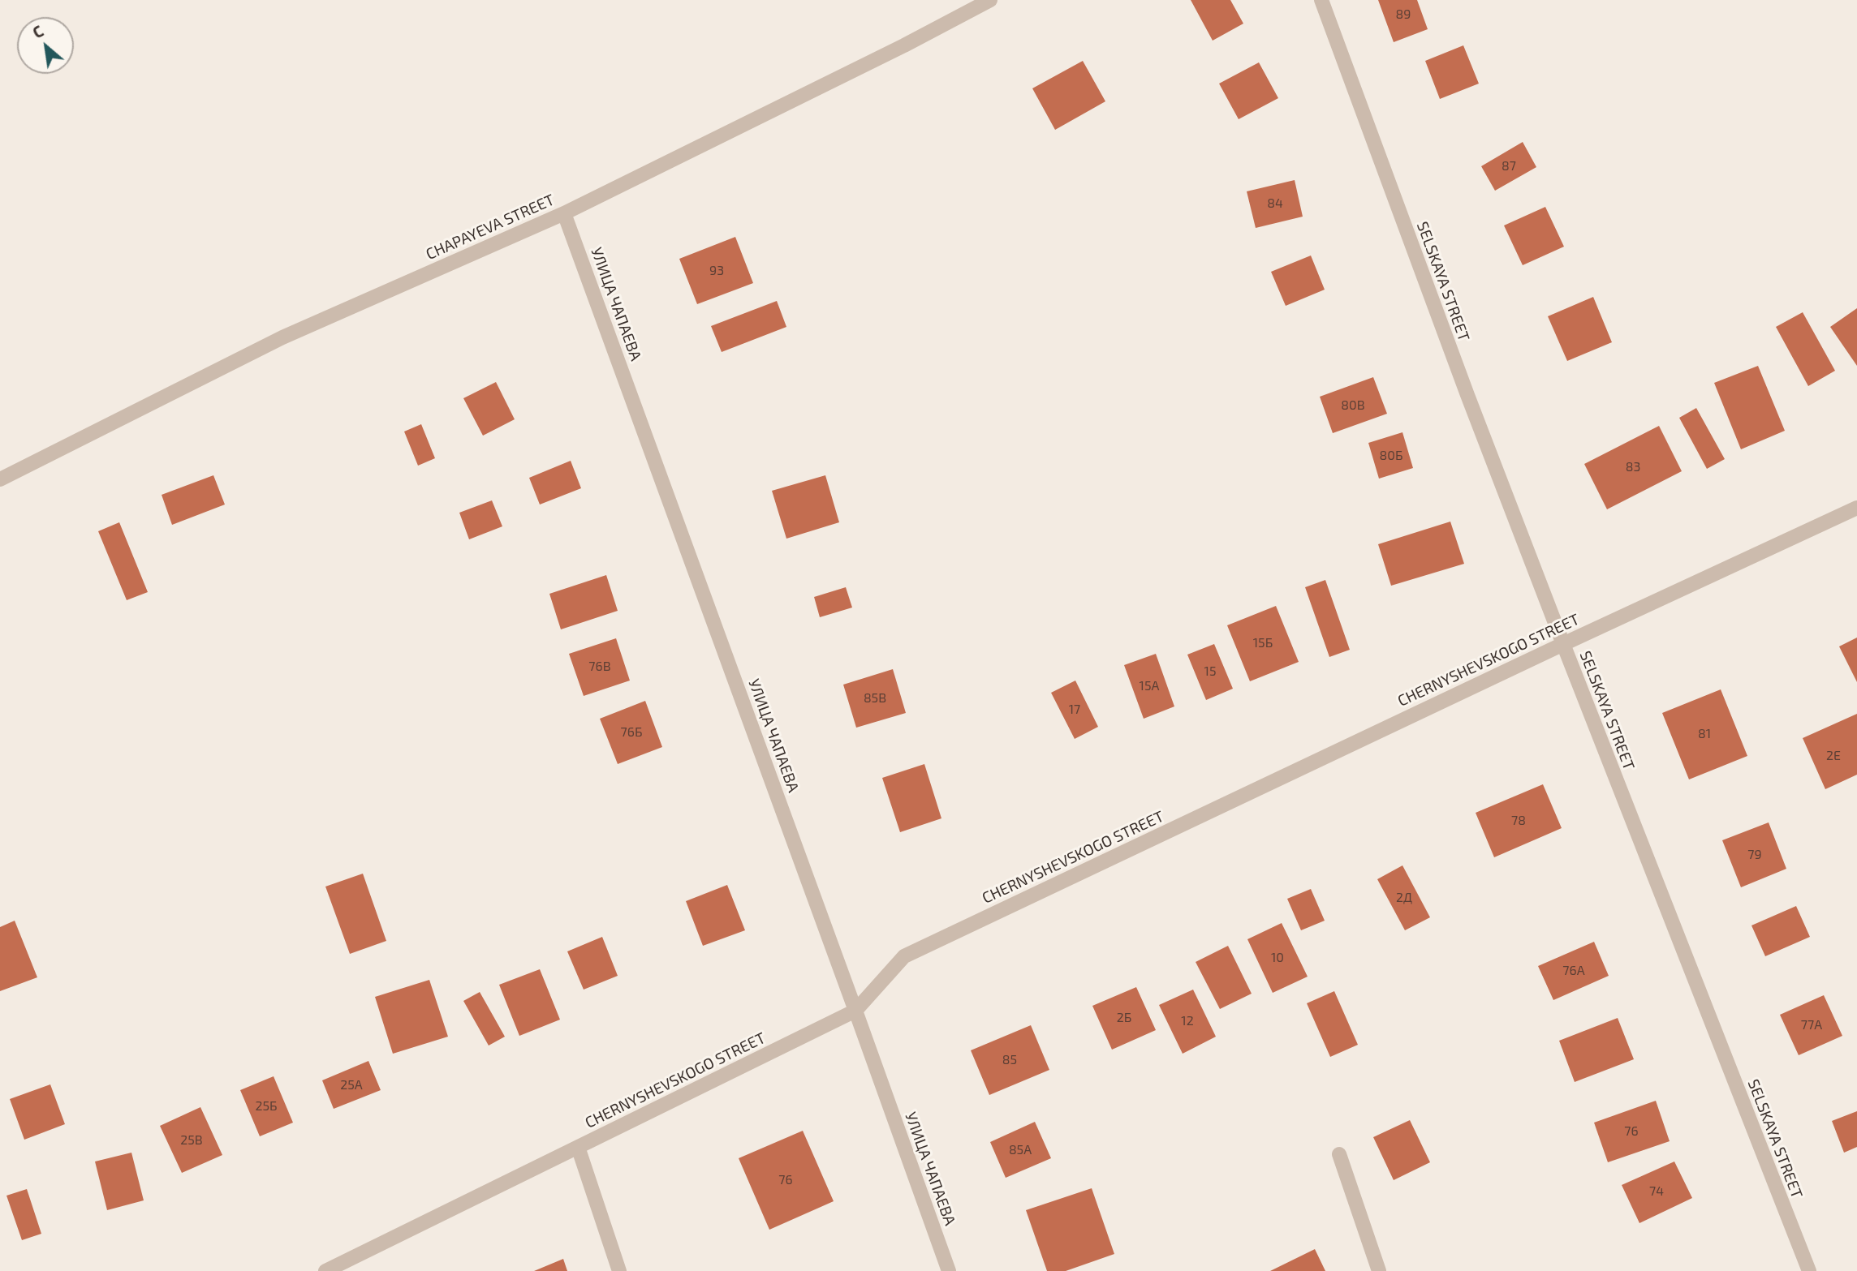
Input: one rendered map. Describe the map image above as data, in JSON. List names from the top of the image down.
{
  "streets": {
    "street": [
      "CHAPAYEVA STREET",
      "SELSKAYA STREET",
      "УЛИЦА ЧАПАЕВА",
      "CHERNYSHEVSKOGO STREET"
    ]
  },
  "crossings": [
    ["CHAPAYEVA STREET", "УЛИЦА ЧАПАЕВА"],
    ["SELSKAYA STREET", "CHERNYSHEVSKOGO STREET"],
    ["УЛИЦА ЧАПАЕВА", "CHERNYSHEVSKOGO STREET"]
  ],
  "house_numbers": [
    "89",
    "87",
    "84",
    "93",
    "80В",
    "80Б",
    "83",
    "15Б",
    "76В",
    "15",
    "15А",
    "85В",
    "17",
    "76Б",
    "81",
    "2Е",
    "78",
    "79",
    "2Д",
    "10",
    "76А",
    "2Б",
    "12",
    "77А",
    "85",
    "25А",
    "25Б",
    "76",
    "25В",
    "85А",
    "76",
    "74"
  ],
  "north": "top left"
}
